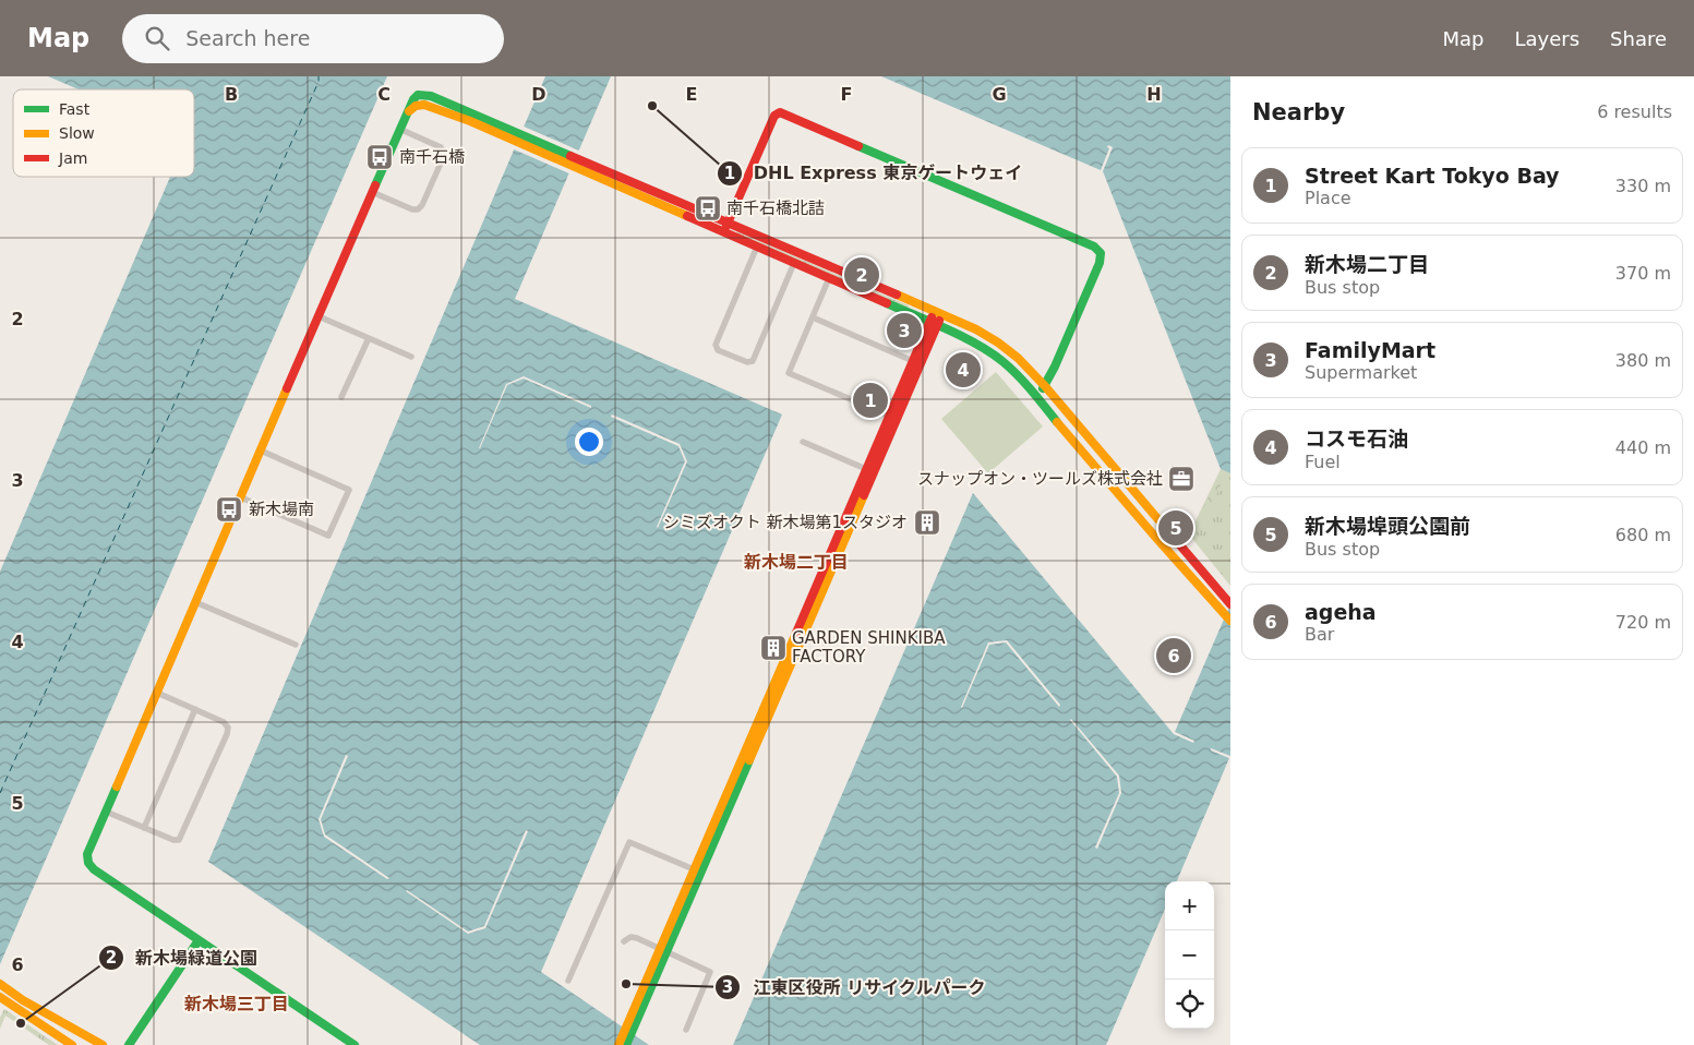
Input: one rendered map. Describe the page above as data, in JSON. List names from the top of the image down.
{
  "districts": ["新木場二丁目", "新木場三丁目"],
  "places": {
    "other": ["DHL Express 東京ゲートウェイ", "江東区役所 リサイクルパーク", "新木場緑道公園"],
    "bus stop": ["南千石橋", "南千石橋北詰", "新木場南"],
    "office": ["スナップオン・ツールズ株式会社"],
    "building": ["シミズオクト 新木場第1スタジオ", "GARDEN SHINKIBA FACTORY"]
  },
  "legend": ["Fast", "Slow", "Jam"],
  "page": {
    "header": "Map",
    "search": "Search here",
    "nav": ["Map", "Layers", "Share"],
    "heading": ["Nearby", "6 results"],
    "list": [
      {
        "mark": "1",
        "name": "Street Kart Tokyo Bay",
        "note": "Place",
        "value": "330 m"
      },
      {
        "mark": "2",
        "name": "新木場二丁目",
        "note": "Bus stop",
        "value": "370 m"
      },
      {
        "mark": "3",
        "name": "FamilyMart",
        "note": "Supermarket",
        "value": "380 m"
      },
      {
        "mark": "4",
        "name": "コスモ石油",
        "note": "Fuel",
        "value": "440 m"
      },
      {
        "mark": "5",
        "name": "新木場埠頭公園前",
        "note": "Bus stop",
        "value": "680 m"
      },
      {
        "mark": "6",
        "name": "ageha",
        "note": "Bar",
        "value": "720 m"
      }
    ],
    "pins": [
      "2",
      "3",
      "4",
      "1",
      "5",
      "6"
    ],
    "map_buttons": ["+", "−"]
  },
  "grid": {
    "columns": [
      "B",
      "C",
      "D",
      "E",
      "F",
      "G",
      "H"
    ],
    "rows": [
      "2",
      "3",
      "4",
      "5",
      "6"
    ]
  }
}
